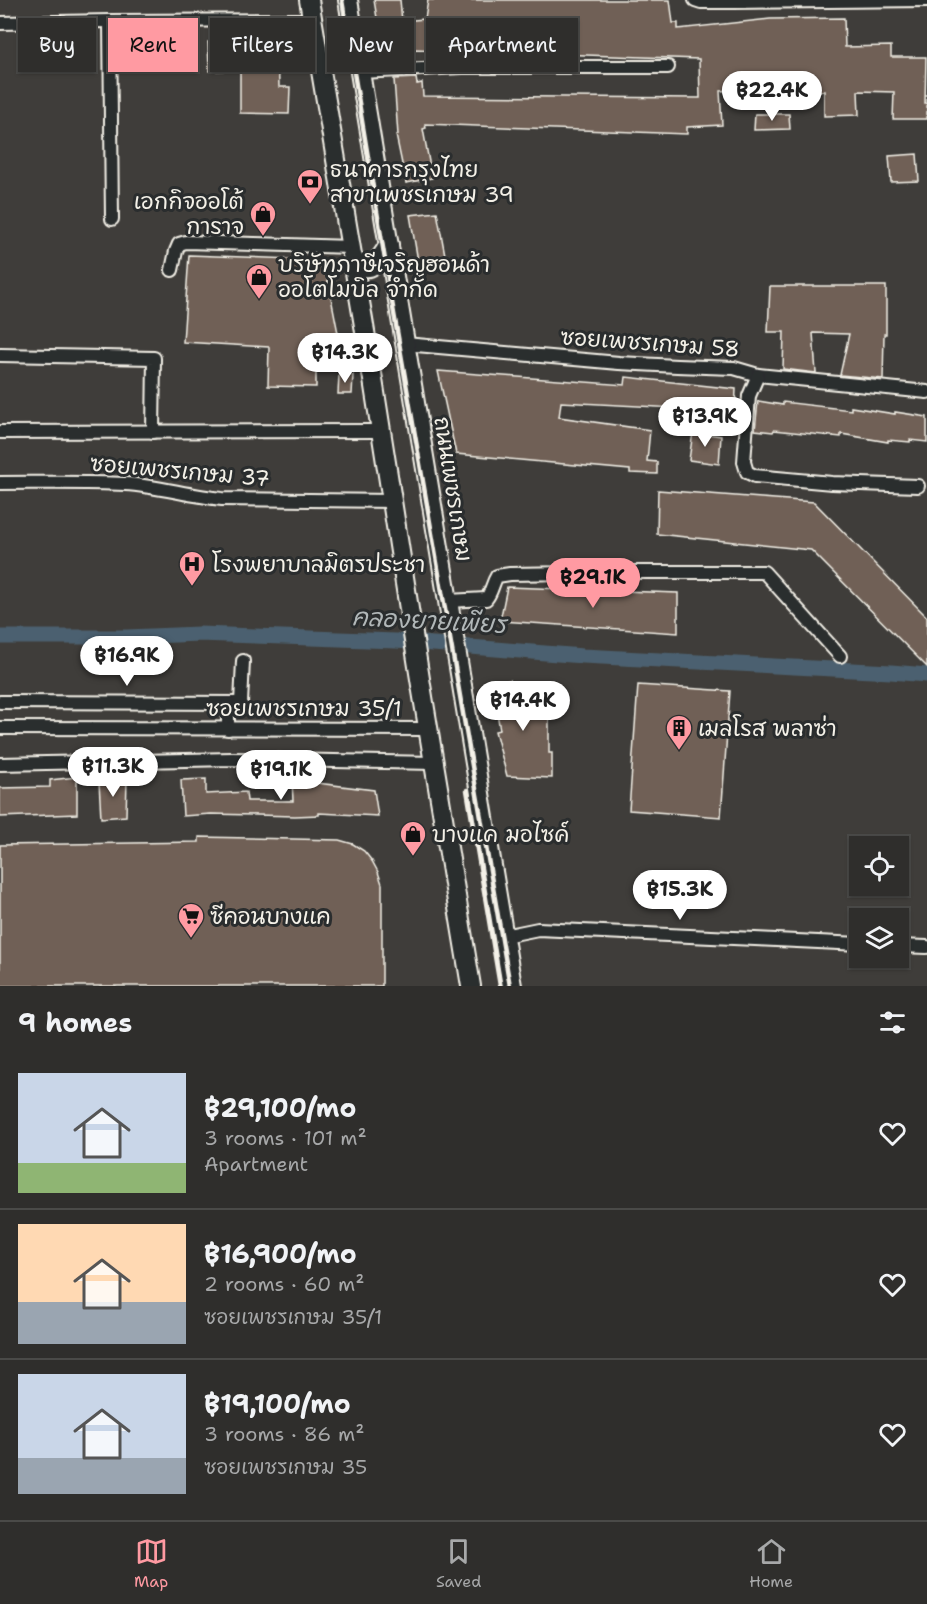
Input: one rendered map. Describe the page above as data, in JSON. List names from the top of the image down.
{
  "streets": {
    "main road": ["ถนนเพชรเกษม"],
    "street": ["ซอยเพชรเกษม 58", "ซอยเพชรเกษม 37", "ซอยเพชรเกษม 35/1"]
  },
  "crossings": [
    ["ซอยเพชรเกษม 58", "ถนนเพชรเกษม"]
  ],
  "water": ["คลองยายเพียร"],
  "places": {
    "bank": ["ธนาคารกรุงไทย สาขาเพชรเกษม 39"],
    "shop": ["เอกกิจออโต้ การาจ", "บริษัทภาษีเจริญฮอนด้า ออโตโมบิล จำกัด", "บางแค มอไซค์"],
    "hospital": ["โรงพยาบาลมิตรประชา"],
    "building": ["เมลโรส พลาซ่า"],
    "supermarket": ["ซีคอนบางแค"]
  },
  "page": {
    "chip": [
      "Buy",
      "Rent",
      "Filters",
      "New",
      "Apartment"
    ],
    "price": [
      "฿22.4K",
      "฿14.3K",
      "฿13.9K",
      "฿29.1K",
      "฿16.9K",
      "฿14.4K",
      "฿11.3K",
      "฿19.1K",
      "฿15.3K"
    ],
    "heading": "9 homes",
    "list": [
      {
        "name": "฿29,100/mo",
        "note": "3 rooms · 101 m² · Apartment"
      },
      {
        "name": "฿16,900/mo",
        "note": "2 rooms · 60 m² · ซอยเพชรเกษม 35/1"
      },
      {
        "name": "฿19,100/mo",
        "note": "3 rooms · 86 m² · ซอยเพชรเกษม 35"
      }
    ],
    "tabs": ["Map", "Saved", "Home"]
  }
}
